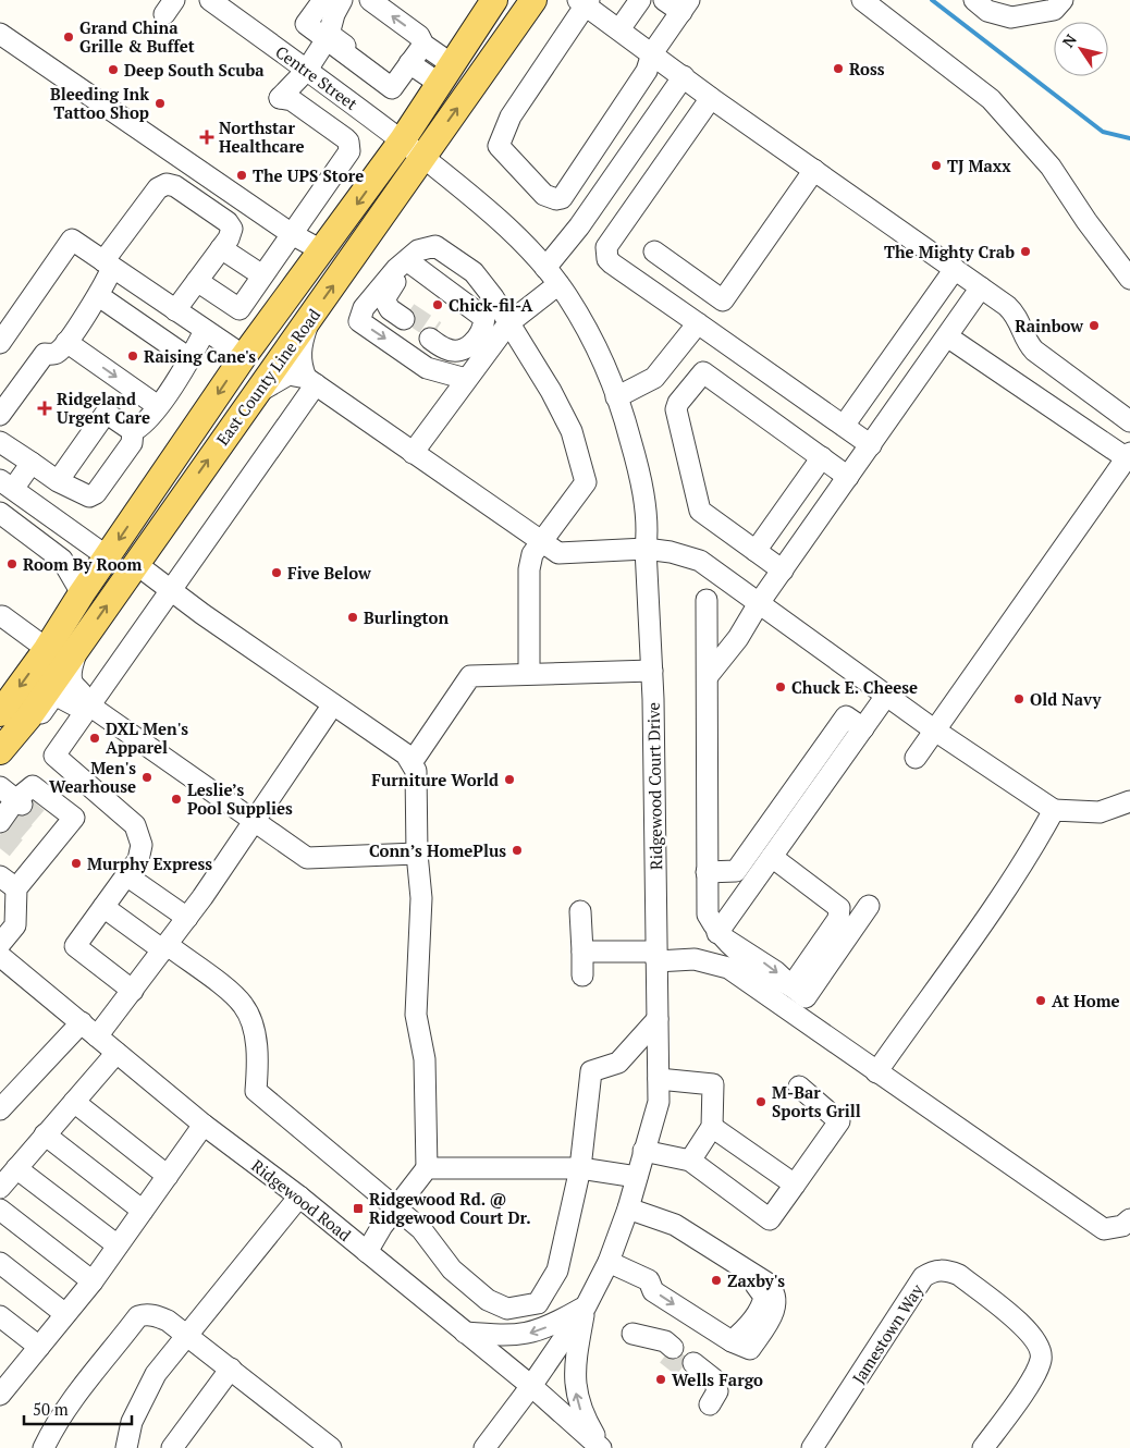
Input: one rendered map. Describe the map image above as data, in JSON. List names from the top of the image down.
{
  "streets": {
    "main road": ["East County Line Road"],
    "street": [
      "Centre Street",
      "Ridgewood Court Drive",
      "Ridgewood Road",
      "Jamestown Way"
    ]
  },
  "crossings": [
    ["Centre Street", "East County Line Road"],
    ["Centre Street", "Ridgewood Court Drive"],
    ["East County Line Road", "Ridgewood Court Drive"],
    ["Ridgewood Court Drive", "Ridgewood Road"]
  ],
  "places": {
    "other": [
      "Grand China Grille & Buffet",
      "Ross",
      "Deep South Scuba",
      "Bleeding Ink Tattoo Shop",
      "TJ Maxx",
      "The UPS Store",
      "The Mighty Crab",
      "Chick-fil-A",
      "Rainbow",
      "Raising Cane's",
      "Room By Room",
      "Five Below",
      "Burlington",
      "Chuck E. Cheese",
      "Old Navy",
      "DXL Men's Apparel",
      "Men's Wearhouse",
      "Furniture World",
      "Leslie’s Pool Supplies",
      "Conn’s HomePlus",
      "Murphy Express",
      "At Home",
      "M-Bar Sports Grill",
      "Zaxby's",
      "Wells Fargo"
    ],
    "health": ["Northstar Healthcare", "Ridgeland Urgent Care"],
    "transit": ["Ridgewood Rd. @ Ridgewood Court Dr."]
  },
  "scale_bar": "50 m",
  "north": "top left"
}
